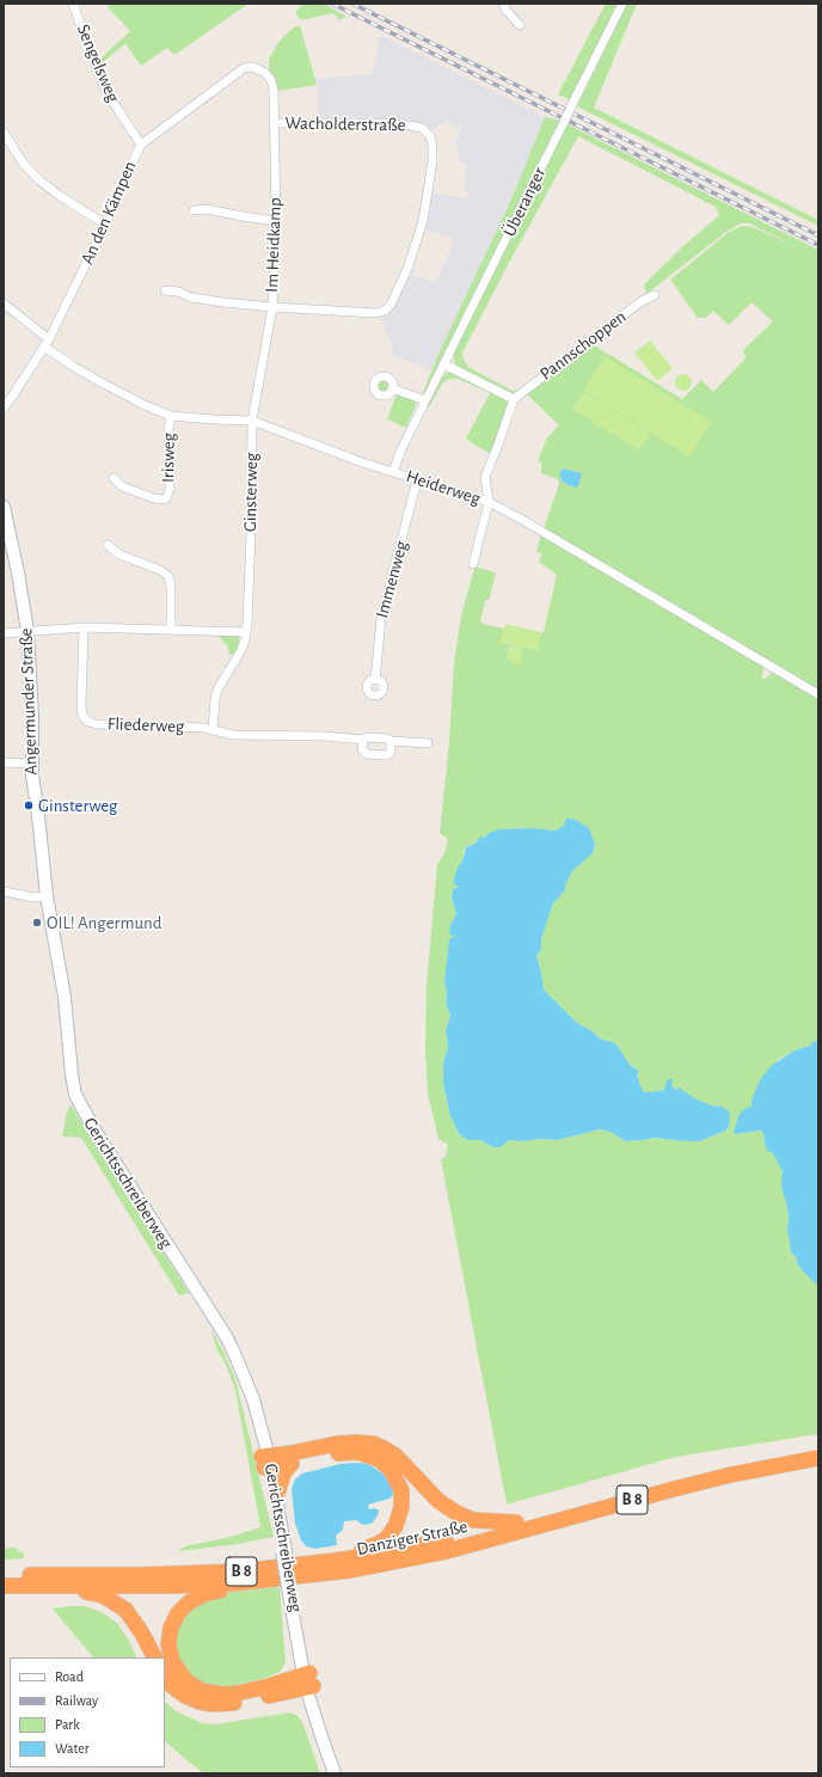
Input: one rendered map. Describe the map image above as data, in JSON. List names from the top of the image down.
{
  "streets": {
    "highway": ["B 8", "Danziger Straße"],
    "main road": ["Angermunder Straße", "Gerichtsschreiberweg"],
    "street": [
      "Sengelsweg",
      "Wacholderstraße",
      "Überanger",
      "An den Kämpen",
      "Im Heidkamp",
      "Pannschoppen",
      "Irisweg",
      "Heiderweg",
      "Ginsterweg",
      "Immenweg",
      "Fliederweg"
    ]
  },
  "crossings": [
    ["Sengelsweg", "An den Kämpen"],
    ["Wacholderstraße", "Im Heidkamp"],
    ["Überanger", "Heiderweg"],
    ["An den Kämpen", "Im Heidkamp"],
    ["An den Kämpen", "Heiderweg"],
    ["Im Heidkamp", "Heiderweg"],
    ["Im Heidkamp", "Ginsterweg"],
    ["Irisweg", "Heiderweg"],
    ["Heiderweg", "Ginsterweg"],
    ["Heiderweg", "Immenweg"],
    ["Angermunder Straße", "Gerichtsschreiberweg"]
  ],
  "places": ["Ginsterweg", "OIL! Angermund"],
  "legend": [
    "Road",
    "Railway",
    "Park",
    "Water"
  ]
}
